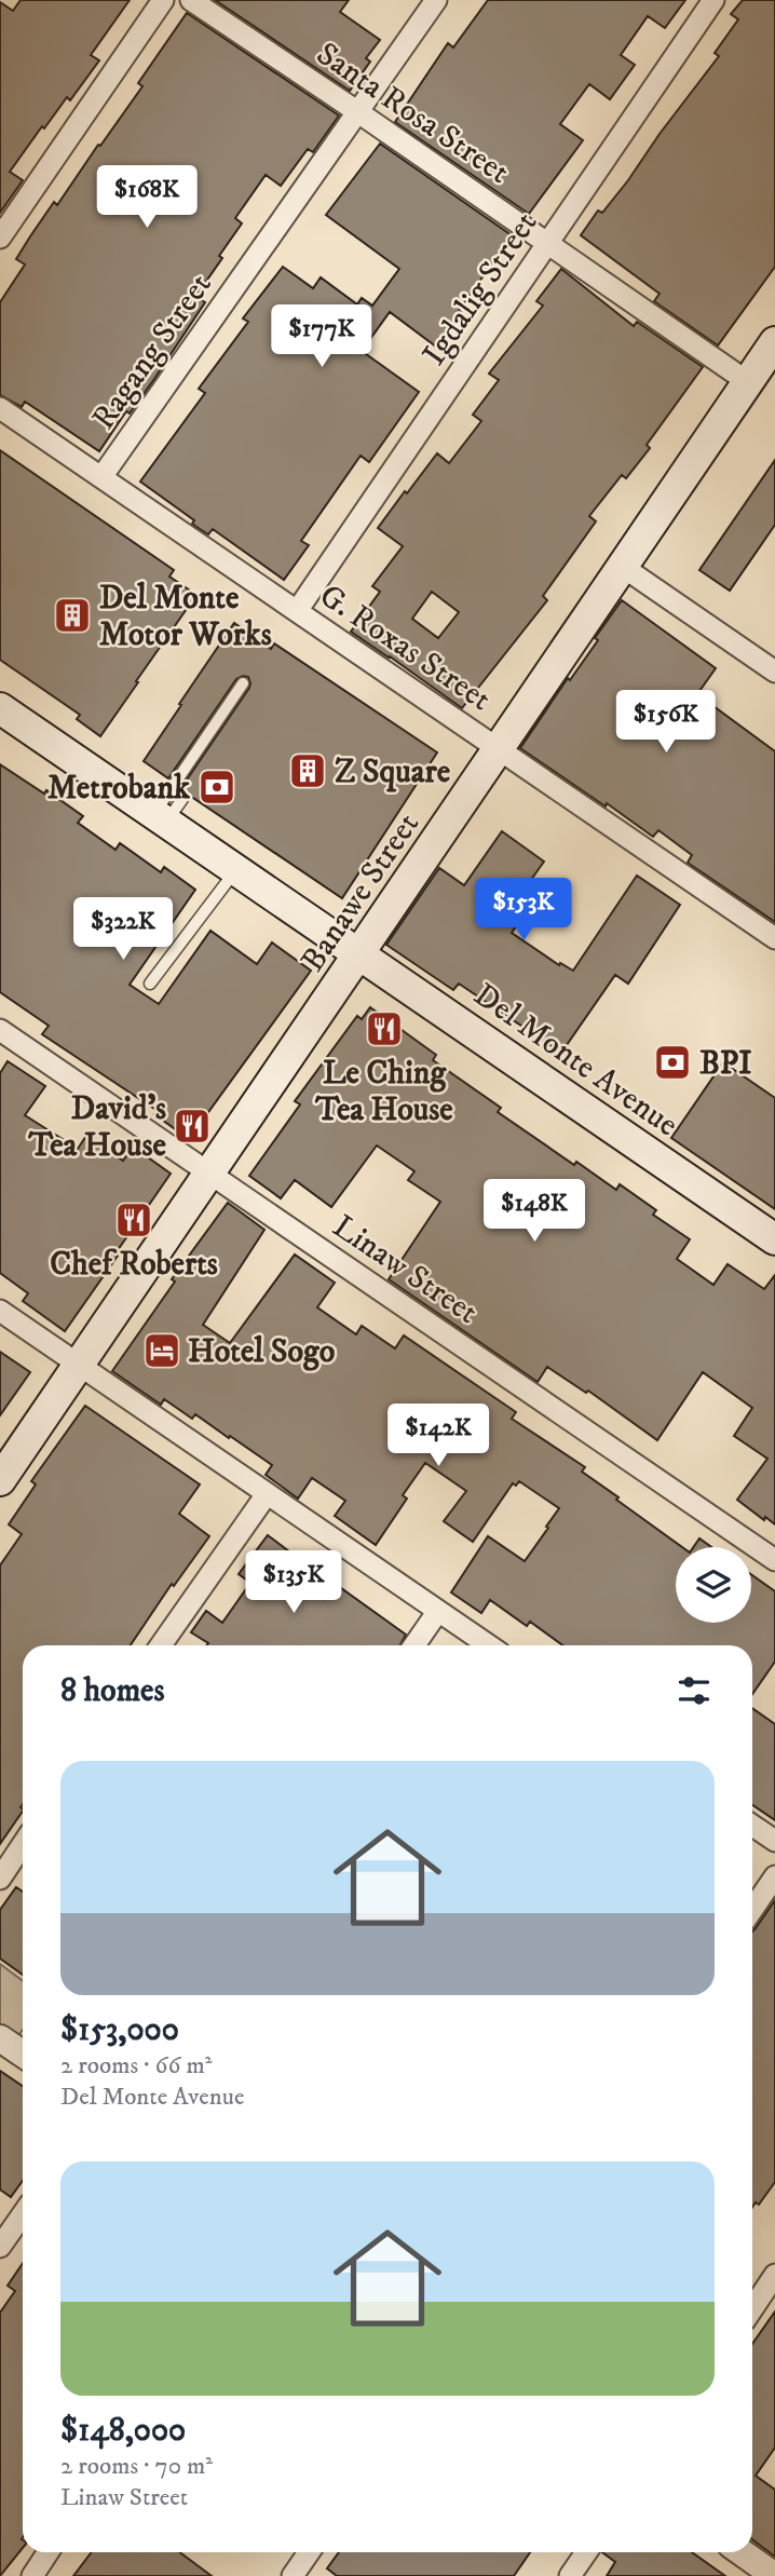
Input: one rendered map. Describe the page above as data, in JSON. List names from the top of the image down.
{
  "streets": {
    "main road": ["Banawe Street", "Del Monte Avenue"],
    "street": [
      "Santa Rosa Street",
      "Igdalig Street",
      "Ragang Street",
      "G. Roxas Street",
      "Linaw Street"
    ]
  },
  "crossings": [
    ["Santa Rosa Street", "Igdalig Street"],
    ["Santa Rosa Street", "Ragang Street"],
    ["Santa Rosa Street", "Banawe Street"],
    ["Igdalig Street", "G. Roxas Street"],
    ["Ragang Street", "G. Roxas Street"],
    ["G. Roxas Street", "Banawe Street"],
    ["Banawe Street", "Del Monte Avenue"],
    ["Banawe Street", "Linaw Street"]
  ],
  "places": {
    "building": ["Del Monte Motor Works", "Z Square"],
    "bank": ["Metrobank", "BPI"],
    "restaurant": ["Le Ching Tea House", "David's Tea House", "Chef Roberts"],
    "hotel": ["Hotel Sogo"]
  },
  "page": {
    "price": [
      "$168K",
      "$177K",
      "$156K",
      "$153K",
      "$322K",
      "$148K",
      "$142K",
      "$135K"
    ],
    "heading": "8 homes",
    "list": [
      {
        "name": "$153,000",
        "note": "2 rooms · 66 m² · Del Monte Avenue"
      },
      {
        "name": "$148,000",
        "note": "2 rooms · 70 m² · Linaw Street"
      }
    ]
  }
}
